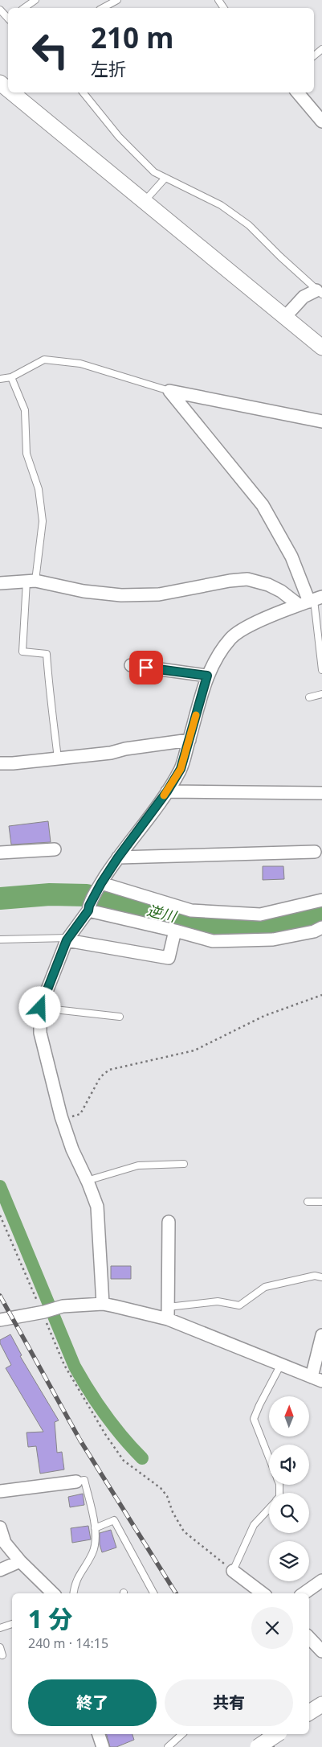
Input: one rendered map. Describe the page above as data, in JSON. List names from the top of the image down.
{
  "water": ["逆川"],
  "north": "top",
  "page": {
    "turn": ["210 m", "左折"],
    "heading": ["1 分", "240 m · 14:15"],
    "buttons": ["終了", "共有"]
  }
}
